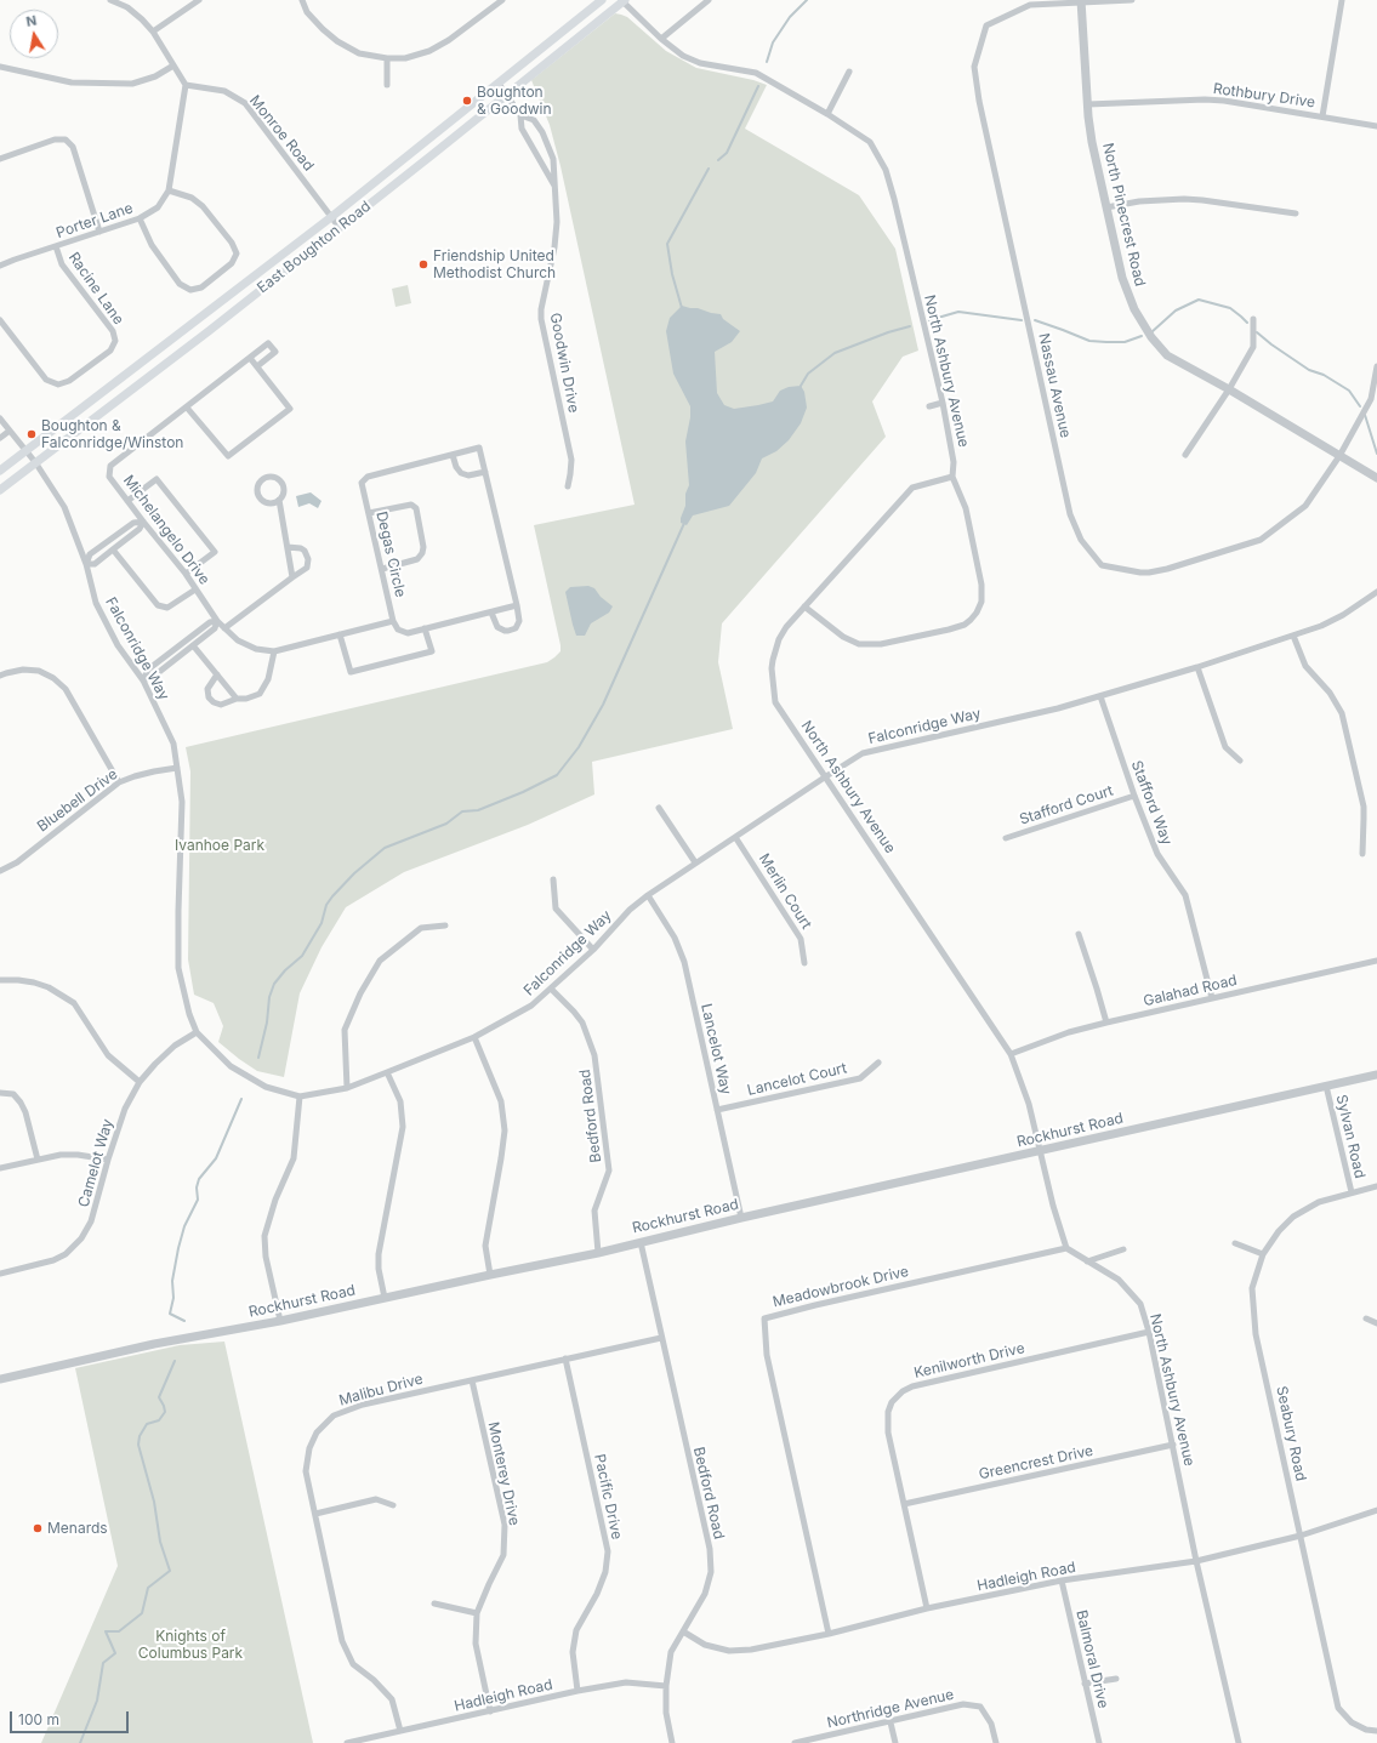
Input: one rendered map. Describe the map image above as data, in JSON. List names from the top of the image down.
{
  "streets": {
    "main road": ["East Boughton Road"],
    "street": [
      "Rothbury Drive",
      "Monroe Road",
      "North Pinecrest Road",
      "Porter Lane",
      "Racine Lane",
      "Goodwin Drive",
      "North Ashbury Avenue",
      "Nassau Avenue",
      "Michelangelo Drive",
      "Degas Circle",
      "Falconridge Way",
      "Bluebell Drive",
      "Stafford Way",
      "Stafford Court",
      "Merlin Court",
      "Galahad Road",
      "Lancelot Way",
      "Lancelot Court",
      "Bedford Road",
      "Rockhurst Road",
      "Sylvan Road",
      "Camelot Way",
      "Meadowbrook Drive",
      "Kenilworth Drive",
      "Malibu Drive",
      "Seabury Road",
      "Greencrest Drive",
      "Monterey Drive",
      "Pacific Drive",
      "Hadleigh Road",
      "Balmoral Drive",
      "Northridge Avenue"
    ]
  },
  "crossings": [
    ["Rothbury Drive", "North Pinecrest Road"],
    ["Monroe Road", "Porter Lane"],
    ["Monroe Road", "East Boughton Road"],
    ["North Pinecrest Road", "Nassau Avenue"],
    ["Porter Lane", "Racine Lane"],
    ["East Boughton Road", "Goodwin Drive"],
    ["East Boughton Road", "North Ashbury Avenue"],
    ["East Boughton Road", "Falconridge Way"],
    ["North Ashbury Avenue", "Falconridge Way"],
    ["North Ashbury Avenue", "Galahad Road"],
    ["North Ashbury Avenue", "Rockhurst Road"],
    ["North Ashbury Avenue", "Meadowbrook Drive"],
    ["North Ashbury Avenue", "Kenilworth Drive"],
    ["North Ashbury Avenue", "Greencrest Drive"],
    ["North Ashbury Avenue", "Hadleigh Road"],
    ["Michelangelo Drive", "Degas Circle"],
    ["Falconridge Way", "Bluebell Drive"],
    ["Falconridge Way", "Stafford Way"],
    ["Falconridge Way", "Merlin Court"],
    ["Falconridge Way", "Lancelot Way"],
    ["Falconridge Way", "Bedford Road"],
    ["Falconridge Way", "Camelot Way"],
    ["Stafford Way", "Stafford Court"],
    ["Stafford Way", "Galahad Road"],
    ["Lancelot Way", "Lancelot Court"],
    ["Lancelot Way", "Rockhurst Road"],
    ["Bedford Road", "Rockhurst Road"],
    ["Bedford Road", "Malibu Drive"],
    ["Bedford Road", "Hadleigh Road"],
    ["Rockhurst Road", "Sylvan Road"],
    ["Sylvan Road", "Seabury Road"],
    ["Meadowbrook Drive", "Hadleigh Road"],
    ["Kenilworth Drive", "Greencrest Drive"],
    ["Kenilworth Drive", "Hadleigh Road"],
    ["Malibu Drive", "Monterey Drive"],
    ["Malibu Drive", "Pacific Drive"],
    ["Malibu Drive", "Hadleigh Road"],
    ["Seabury Road", "Hadleigh Road"],
    ["Monterey Drive", "Hadleigh Road"],
    ["Pacific Drive", "Hadleigh Road"],
    ["Hadleigh Road", "Balmoral Drive"]
  ],
  "parks": ["Ivanhoe Park", "Knights of Columbus Park"],
  "places": [
    "Boughton & Goodwin",
    "Friendship United Methodist Church",
    "Boughton & Falconridge/Winston",
    "Menards"
  ],
  "scale_bar": "100 m",
  "north": "top"
}
